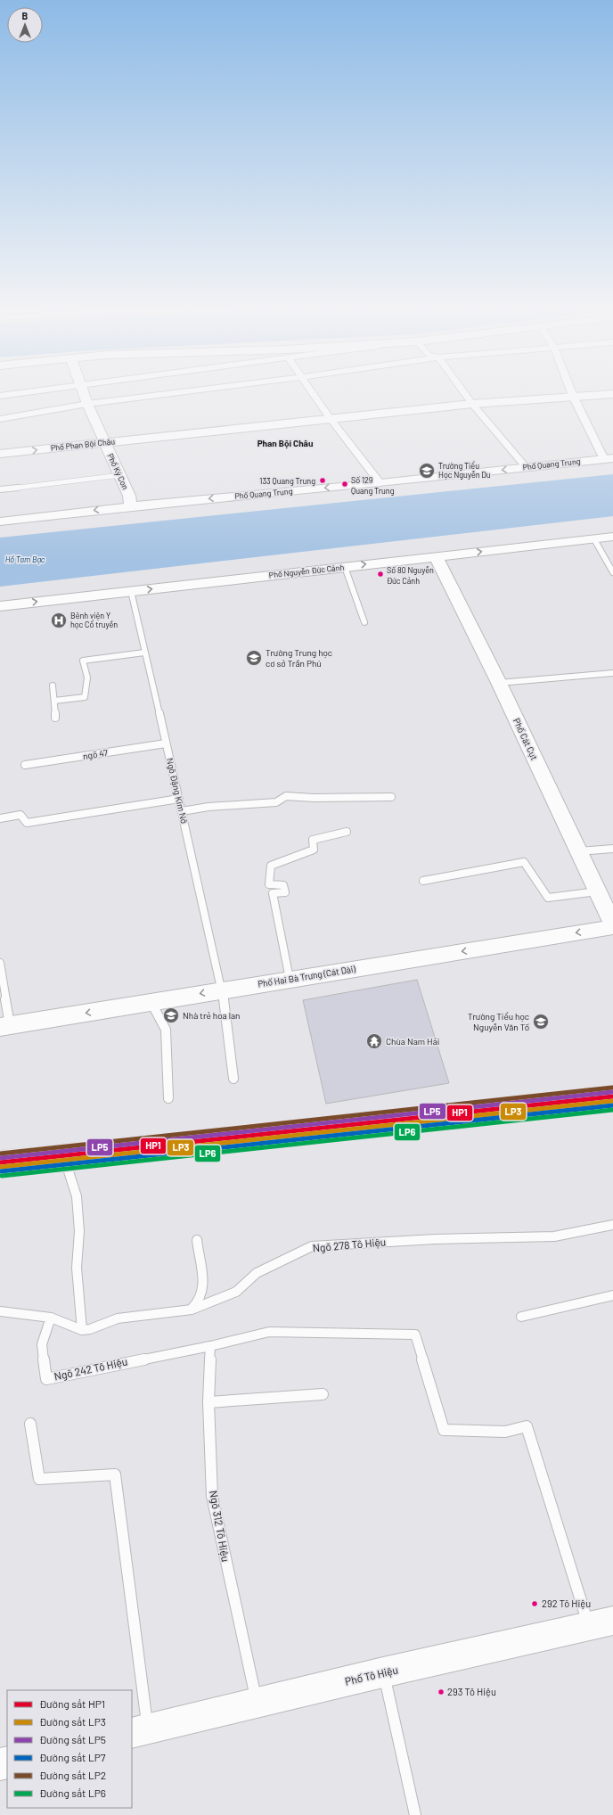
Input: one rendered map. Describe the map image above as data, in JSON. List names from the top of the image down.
{
  "streets": {
    "street": [
      "Phố Phan Bội Châu",
      "Phố Quang Trung",
      "Phố Ký Con",
      "Phố Nguyễn Đức Cảnh",
      "Phố Cát Cụt",
      "Phố Hai Bà Trưng (Cát Dài)",
      "Phố Tô Hiệu"
    ],
    "lane": [
      "ngõ 47",
      "Ngõ Đặng Kim Nở",
      "Ngõ 278 Tô Hiệu",
      "Ngõ 242 Tô Hiệu",
      "Ngõ 312 Tô Hiệu"
    ]
  },
  "crossings": [
    ["Phố Phan Bội Châu", "Phố Ký Con"],
    ["Phố Quang Trung", "Phố Ký Con"],
    ["Phố Nguyễn Đức Cảnh", "Phố Cát Cụt"],
    ["Phố Nguyễn Đức Cảnh", "Ngõ Đặng Kim Nở"],
    ["ngõ 47", "Ngõ Đặng Kim Nở"],
    ["Ngõ Đặng Kim Nở", "Phố Hai Bà Trưng (Cát Dài)"],
    ["Ngõ 242 Tô Hiệu", "Ngõ 312 Tô Hiệu"],
    ["Ngõ 312 Tô Hiệu", "Phố Tô Hiệu"]
  ],
  "one_way": ["Phố Nguyễn Đức Cảnh", "Phố Hai Bà Trưng (Cát Dài)"],
  "districts": ["Phan Bội Châu"],
  "water": ["Hồ Tam Bạc"],
  "places": {
    "school or university": [
      "Trường Tiểu Học Nguyễn Du",
      "Trường Trung học cơ sở Trần Phú",
      "Nhà trẻ hoa lan",
      "Trường Tiểu học Nguyễn Văn Tố"
    ],
    "other": [
      "133 Quang Trung",
      "Số 129 Quang Trung",
      "Số 80 Nguyễn Đức Cảnh",
      "292 Tô Hiệu",
      "293 Tô Hiệu"
    ],
    "hospital": ["Bênh viện Y học Cổ truyền"],
    "temple": ["Chùa Nam Hải"]
  },
  "lines": [
    "rail line LP2",
    "rail line LP5",
    "rail line HP1",
    "rail line LP3",
    "rail line LP7",
    "rail line LP6"
  ],
  "legend": [
    "Đường sắt HP1",
    "Đường sắt LP3",
    "Đường sắt LP5",
    "Đường sắt LP7",
    "Đường sắt LP2",
    "Đường sắt LP6"
  ],
  "north": "top"
}
